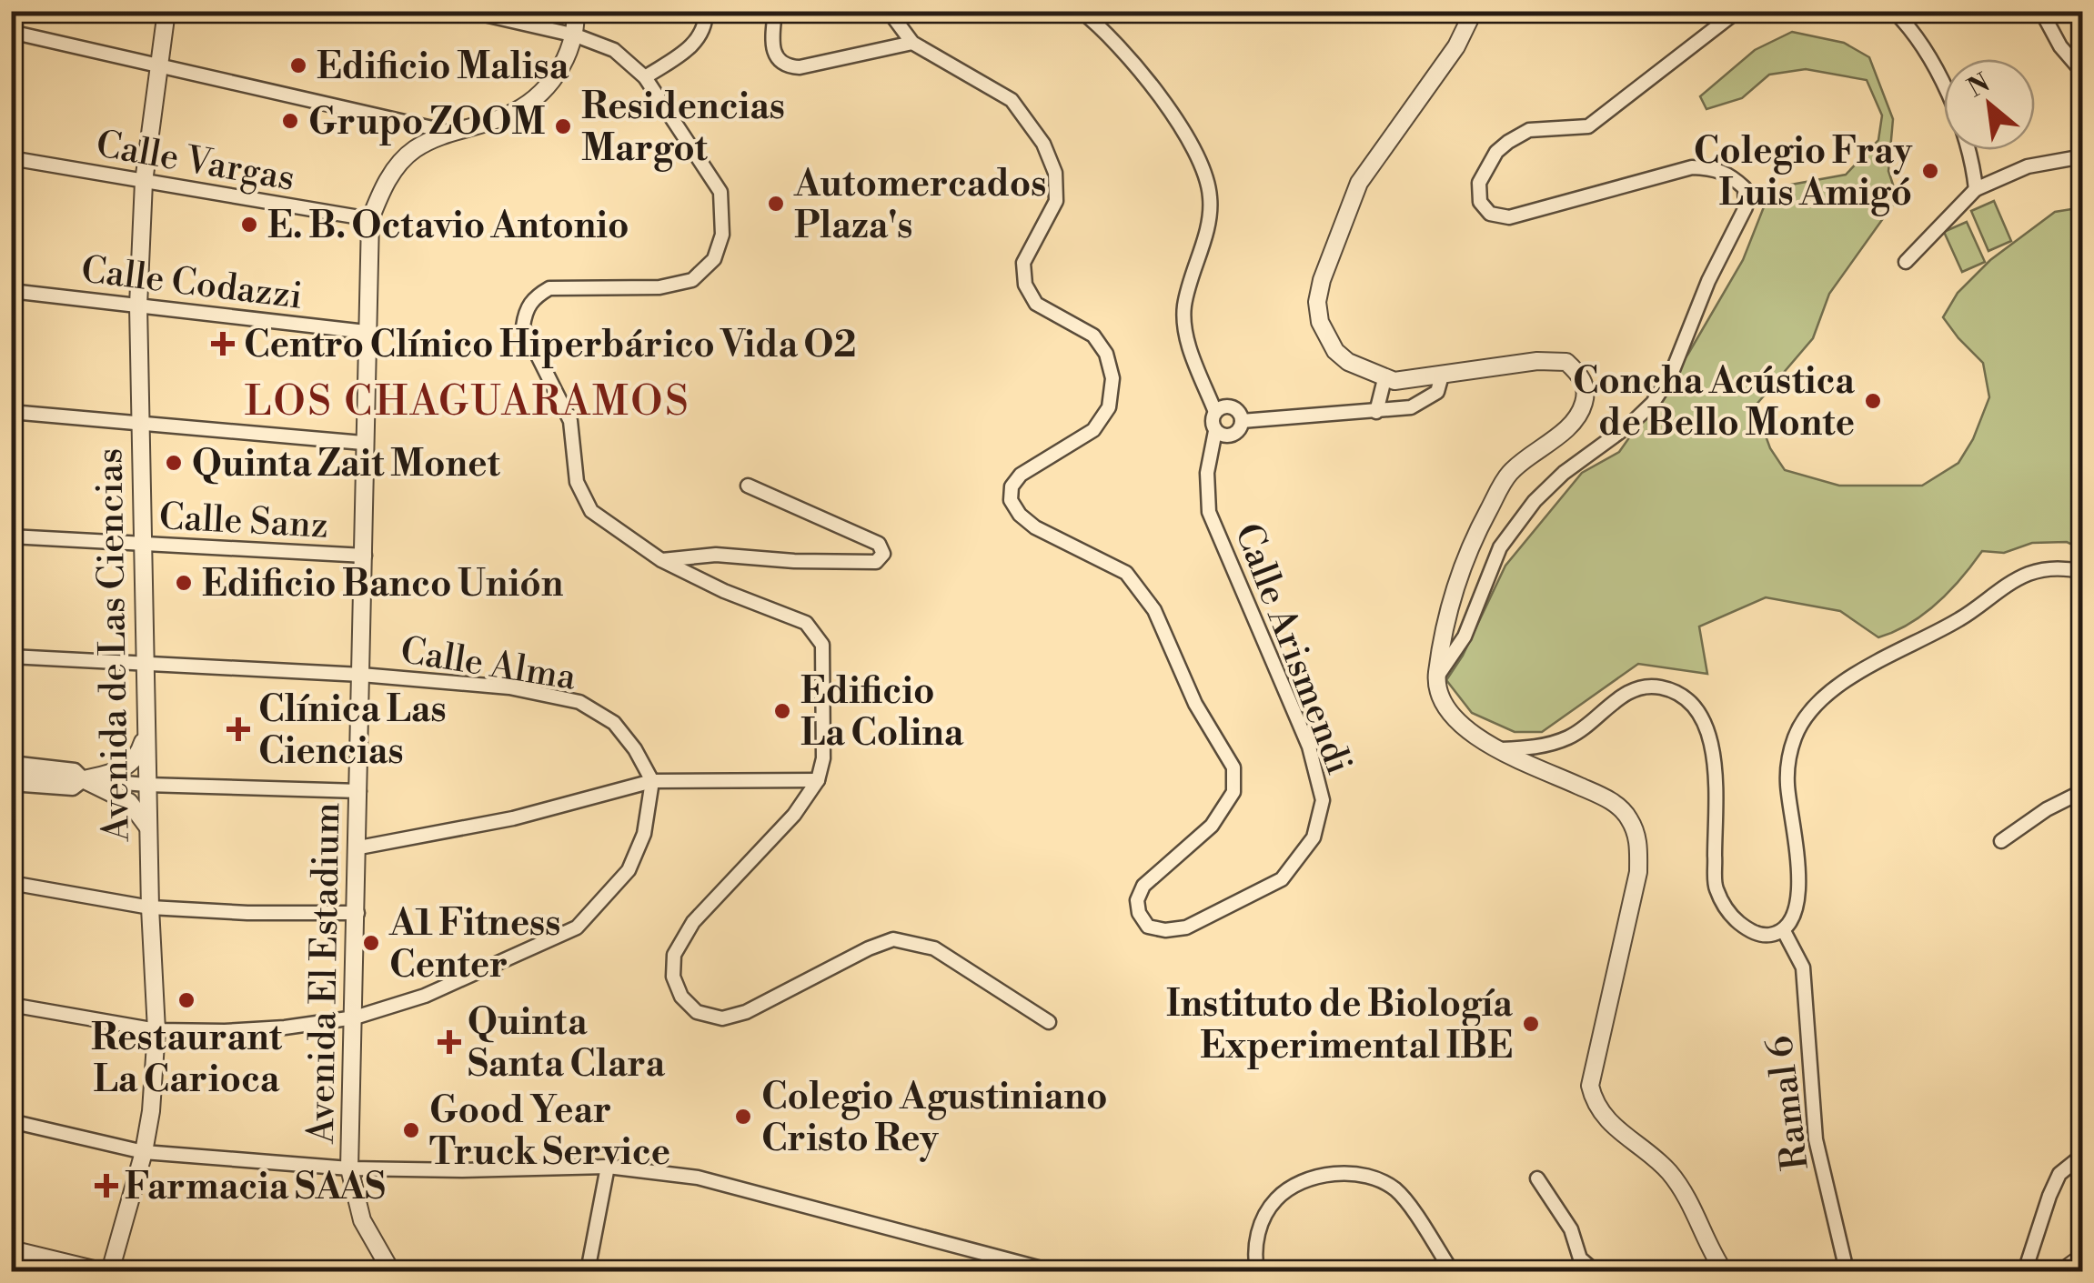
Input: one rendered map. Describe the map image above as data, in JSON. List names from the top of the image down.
{
  "streets": {
    "street": [
      "Calle Vargas",
      "Calle Codazzi",
      "Calle Sanz",
      "Avenida de Las Ciencias",
      "Calle Arismendi",
      "Calle Alma",
      "Avenida El Estadium",
      "Ramal 6"
    ]
  },
  "crossings": [
    ["Calle Vargas", "Avenida de Las Ciencias"],
    ["Calle Vargas", "Avenida El Estadium"],
    ["Calle Codazzi", "Avenida de Las Ciencias"],
    ["Calle Codazzi", "Avenida El Estadium"],
    ["Calle Sanz", "Avenida de Las Ciencias"],
    ["Calle Sanz", "Avenida El Estadium"],
    ["Avenida de Las Ciencias", "Calle Alma"],
    ["Calle Alma", "Avenida El Estadium"]
  ],
  "districts": ["LOS CHAGUARAMOS"],
  "places": {
    "other": [
      "Edificio Malisa",
      "Grupo ZOOM",
      "Residencias Margot",
      "Colegio Fray Luis Amigó",
      "Automercados Plaza's",
      "E. B. Octavio Antonio",
      "Concha Acústica de Bello Monte",
      "Quinta Zait Monet",
      "Edificio Banco Unión",
      "Edificio La Colina",
      "A1 Fitness Center",
      "Restaurant La Carioca",
      "Instituto de Biología Experimental IBE",
      "Colegio Agustiniano Cristo Rey",
      "Good Year Truck Service"
    ],
    "health": [
      "Centro Clínico Hiperbárico Vida O2",
      "Clínica Las Ciencias",
      "Quinta Santa Clara",
      "Farmacia SAAS"
    ]
  },
  "north": "top left"
}
